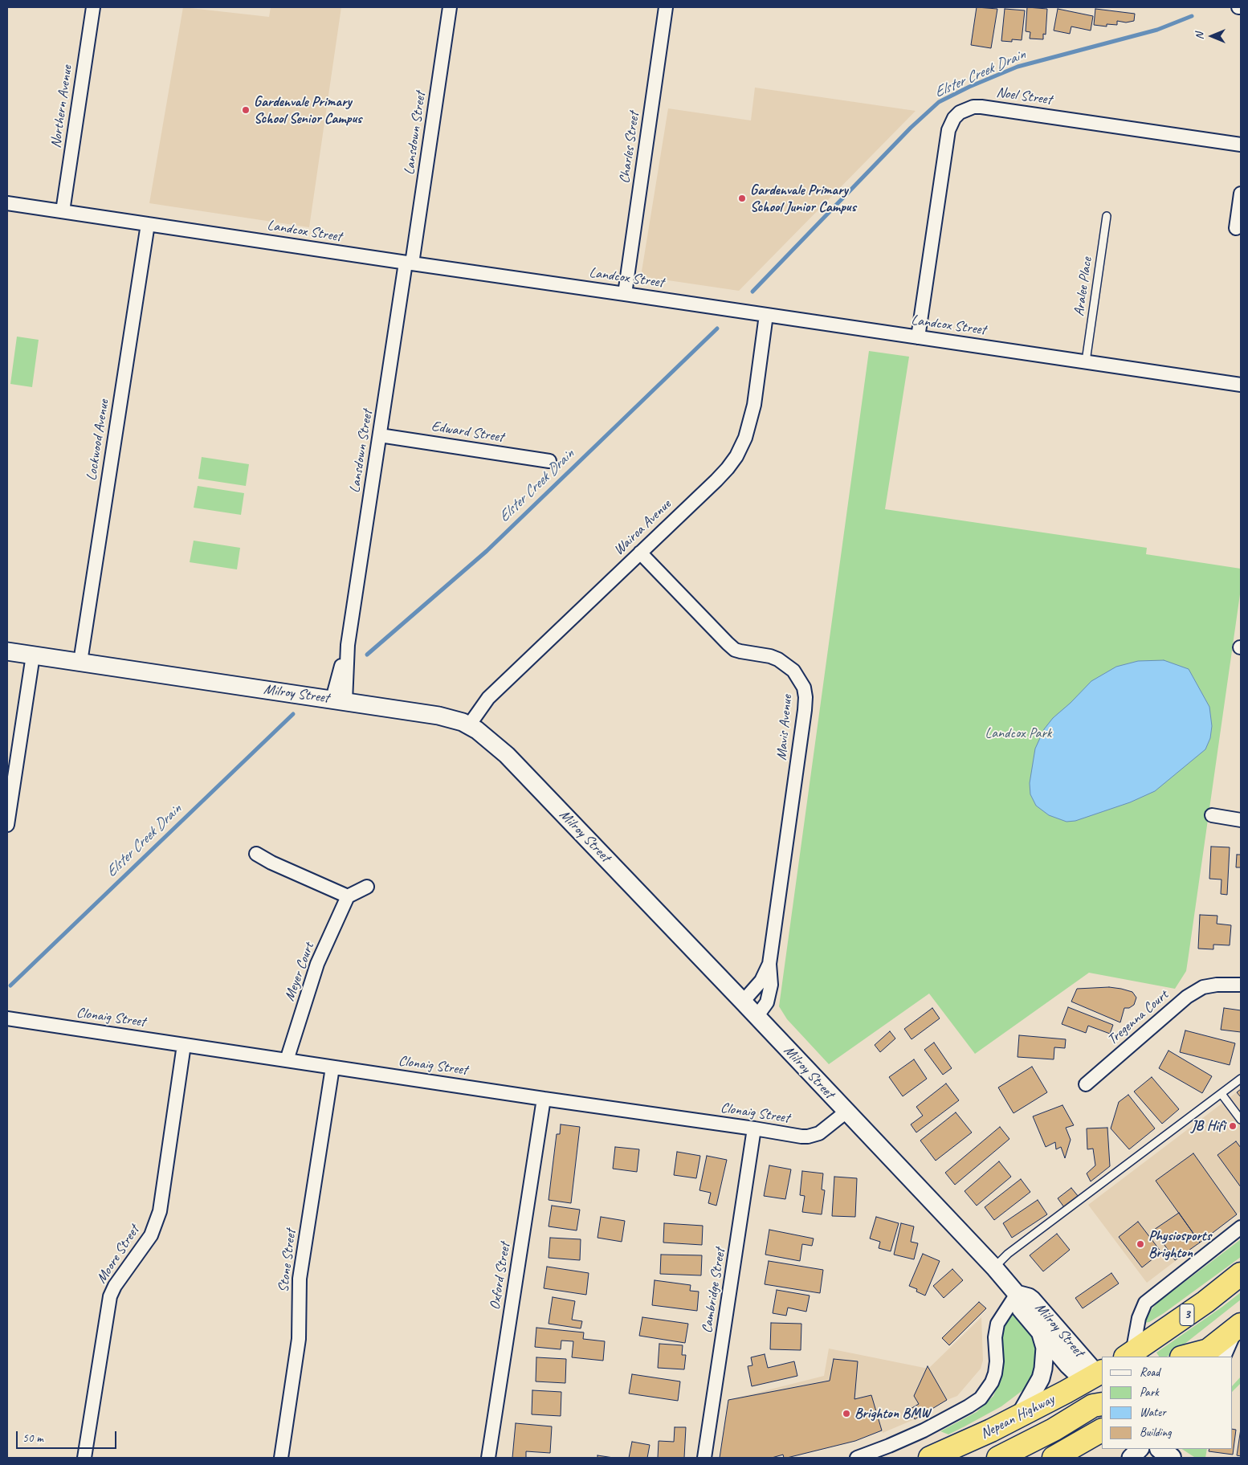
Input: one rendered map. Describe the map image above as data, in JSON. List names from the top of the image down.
{
  "streets": {
    "highway": ["3", "Nepean Highway"],
    "street": [
      "Noel Street",
      "Northern Avenue",
      "Lansdown Street",
      "Charles Street",
      "Landcox Street",
      "Edward Street",
      "Lockwood Avenue",
      "Wairoa Avenue",
      "Milroy Street",
      "Mavis Avenue",
      "Meyer Court",
      "Clonaig Street",
      "Tregenna Court",
      "Moore Street",
      "Stone Street",
      "Oxford Street",
      "Cambridge Street"
    ],
    "lane": ["Aralee Place"]
  },
  "crossings": [
    ["Noel Street", "Landcox Street"],
    ["Northern Avenue", "Landcox Street"],
    ["Lansdown Street", "Landcox Street"],
    ["Lansdown Street", "Edward Street"],
    ["Lansdown Street", "Milroy Street"],
    ["Charles Street", "Landcox Street"],
    ["Landcox Street", "Aralee Place"],
    ["Landcox Street", "Lockwood Avenue"],
    ["Landcox Street", "Wairoa Avenue"],
    ["Lockwood Avenue", "Milroy Street"],
    ["Wairoa Avenue", "Milroy Street"],
    ["Wairoa Avenue", "Mavis Avenue"],
    ["Milroy Street", "Mavis Avenue"],
    ["Milroy Street", "Clonaig Street"],
    ["Milroy Street", "Nepean Highway"],
    ["Meyer Court", "Clonaig Street"],
    ["Clonaig Street", "Moore Street"],
    ["Clonaig Street", "Stone Street"],
    ["Clonaig Street", "Oxford Street"],
    ["Clonaig Street", "Cambridge Street"]
  ],
  "water": ["Elster Creek Drain"],
  "parks": ["Landcox Park"],
  "places": [
    "Gardenvale Primary School Senior Campus",
    "Gardenvale Primary School Junior Campus",
    "JB Hifi",
    "Physiosports Brighton",
    "Brighton BMW"
  ],
  "legend": [
    "Road",
    "Park",
    "Water",
    "Building"
  ],
  "scale_bar": "50 m",
  "north": "left"
}
